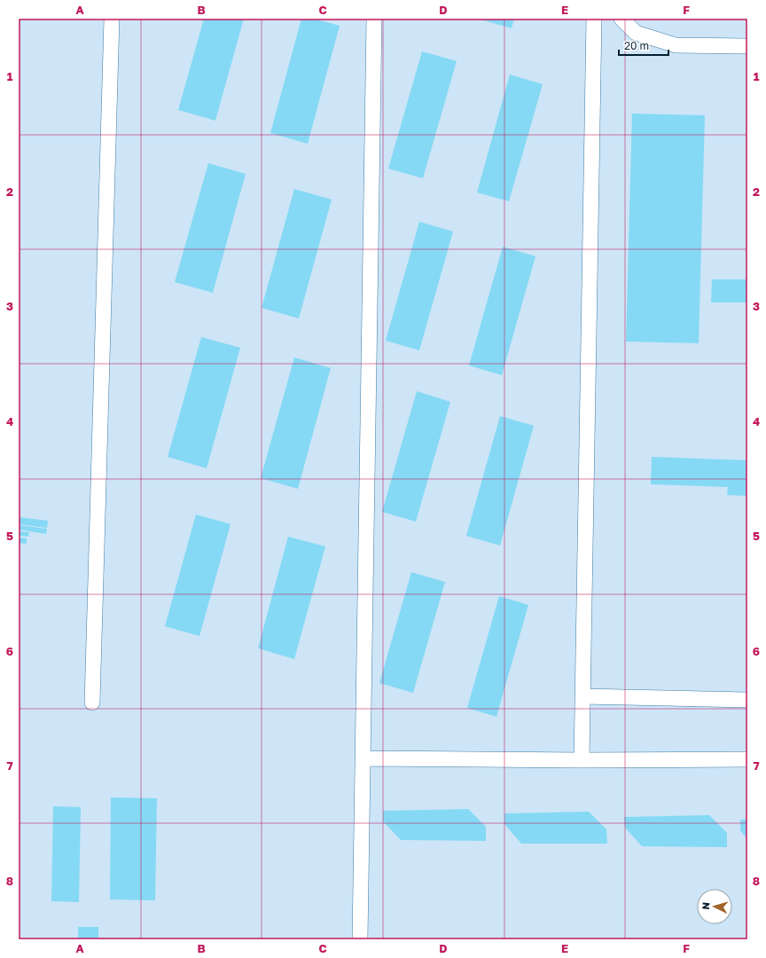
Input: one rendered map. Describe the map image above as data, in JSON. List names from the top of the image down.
{
  "scale_bar": "20 m",
  "north": "left",
  "grid": {
    "columns": [
      "A",
      "B",
      "C",
      "D",
      "E",
      "F"
    ],
    "rows": [
      "1",
      "2",
      "3",
      "4",
      "5",
      "6",
      "7",
      "8"
    ]
  }
}
